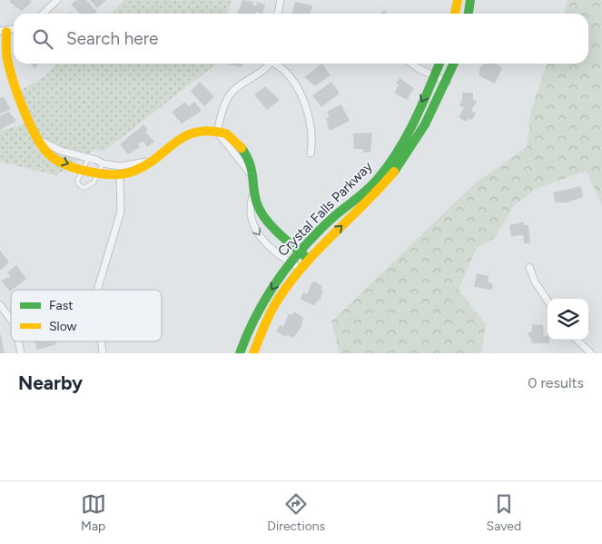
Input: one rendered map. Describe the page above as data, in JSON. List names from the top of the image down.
{
  "streets": {
    "street": ["Crystal Falls Parkway"]
  },
  "legend": ["Fast", "Slow"],
  "page": {
    "search": "Search here",
    "heading": ["Nearby", "0 results"],
    "nav": ["Map", "Directions", "Saved"]
  }
}
